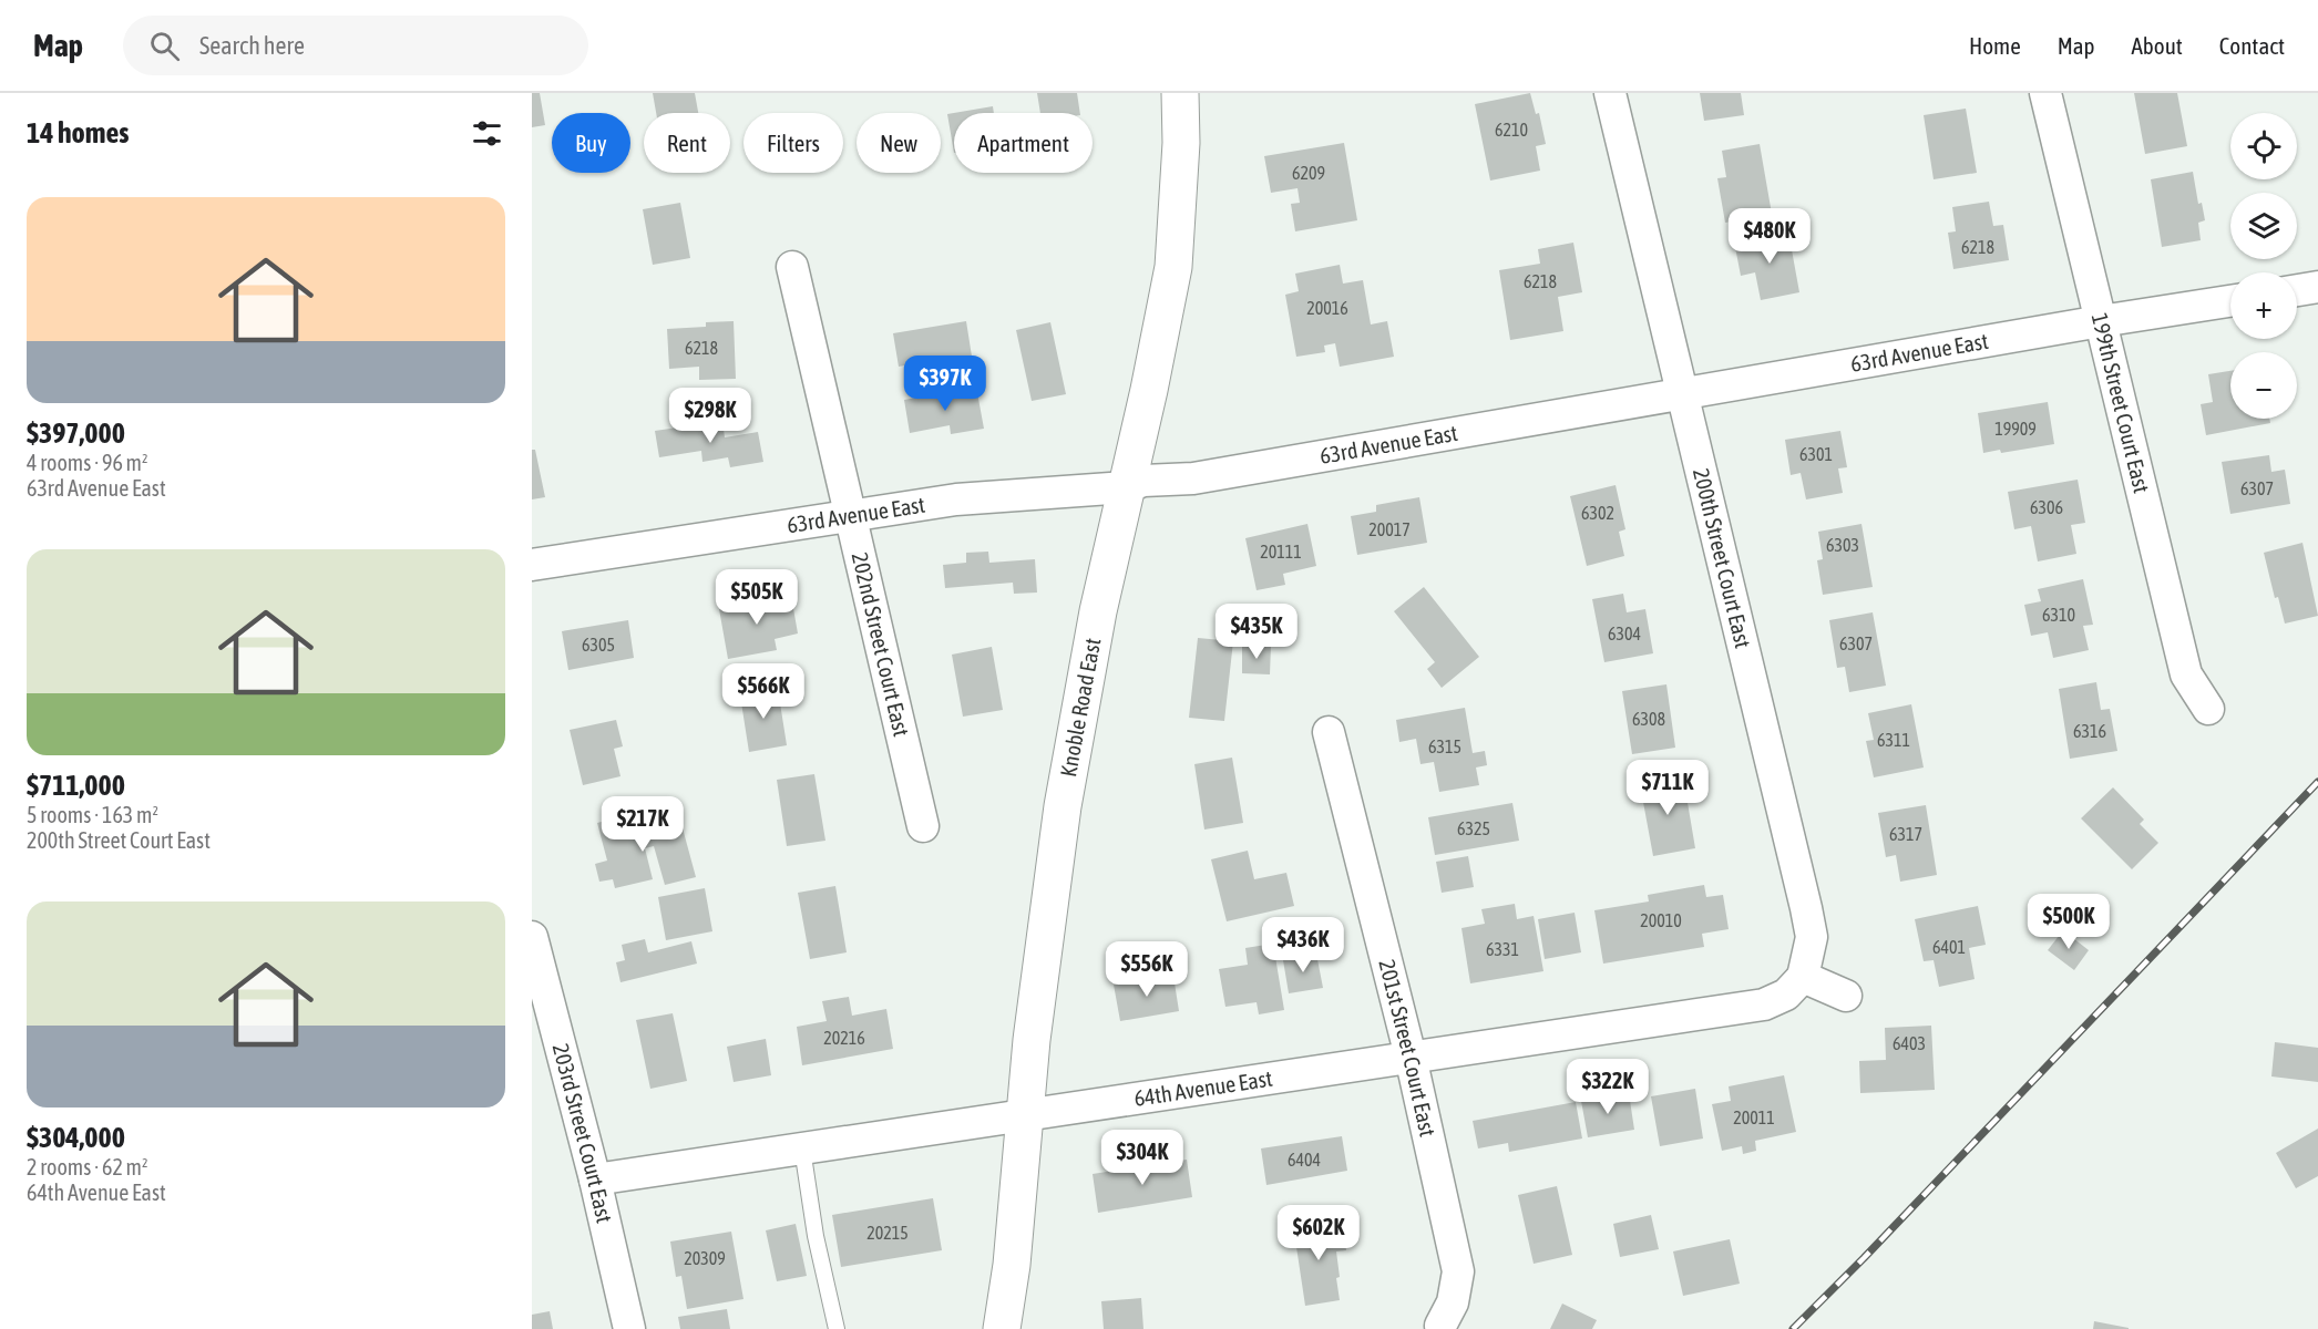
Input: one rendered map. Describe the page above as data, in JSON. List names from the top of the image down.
{
  "streets": {
    "street": [
      "63rd Avenue East",
      "199th Street Court East",
      "200th Street Court East",
      "202nd Street Court East",
      "Knoble Road East",
      "201st Street Court East",
      "64th Avenue East",
      "203rd Street Court East"
    ]
  },
  "crossings": [
    ["63rd Avenue East", "199th Street Court East"],
    ["63rd Avenue East", "200th Street Court East"],
    ["63rd Avenue East", "202nd Street Court East"],
    ["63rd Avenue East", "Knoble Road East"],
    ["200th Street Court East", "64th Avenue East"],
    ["Knoble Road East", "64th Avenue East"],
    ["201st Street Court East", "64th Avenue East"],
    ["64th Avenue East", "203rd Street Court East"]
  ],
  "house_numbers": [
    "6210",
    "6209",
    "6218",
    "6218",
    "20016",
    "6218",
    "19909",
    "6301",
    "6307",
    "6306",
    "6302",
    "20017",
    "6303",
    "20111",
    "6310",
    "6304",
    "6307",
    "6305",
    "6308",
    "6316",
    "6311",
    "6315",
    "6325",
    "6317",
    "20010",
    "6401",
    "6331",
    "20216",
    "6403",
    "20011",
    "6404",
    "20215",
    "20309"
  ],
  "page": {
    "header": "Map",
    "search": "Search here",
    "nav": [
      "Home",
      "Map",
      "About",
      "Contact"
    ],
    "heading": "14 homes",
    "map_buttons": ["+", "−"],
    "chip": [
      "Buy",
      "Rent",
      "Filters",
      "New",
      "Apartment"
    ],
    "list": [
      {
        "name": "$397,000",
        "note": "4 rooms · 96 m² · 63rd Avenue East"
      },
      {
        "name": "$711,000",
        "note": "5 rooms · 163 m² · 200th Street Court East"
      },
      {
        "name": "$304,000",
        "note": "2 rooms · 62 m² · 64th Avenue East"
      }
    ],
    "price": [
      "$480K",
      "$397K",
      "$298K",
      "$505K",
      "$435K",
      "$566K",
      "$711K",
      "$217K",
      "$500K",
      "$436K",
      "$556K",
      "$322K",
      "$304K",
      "$602K"
    ]
  }
}
